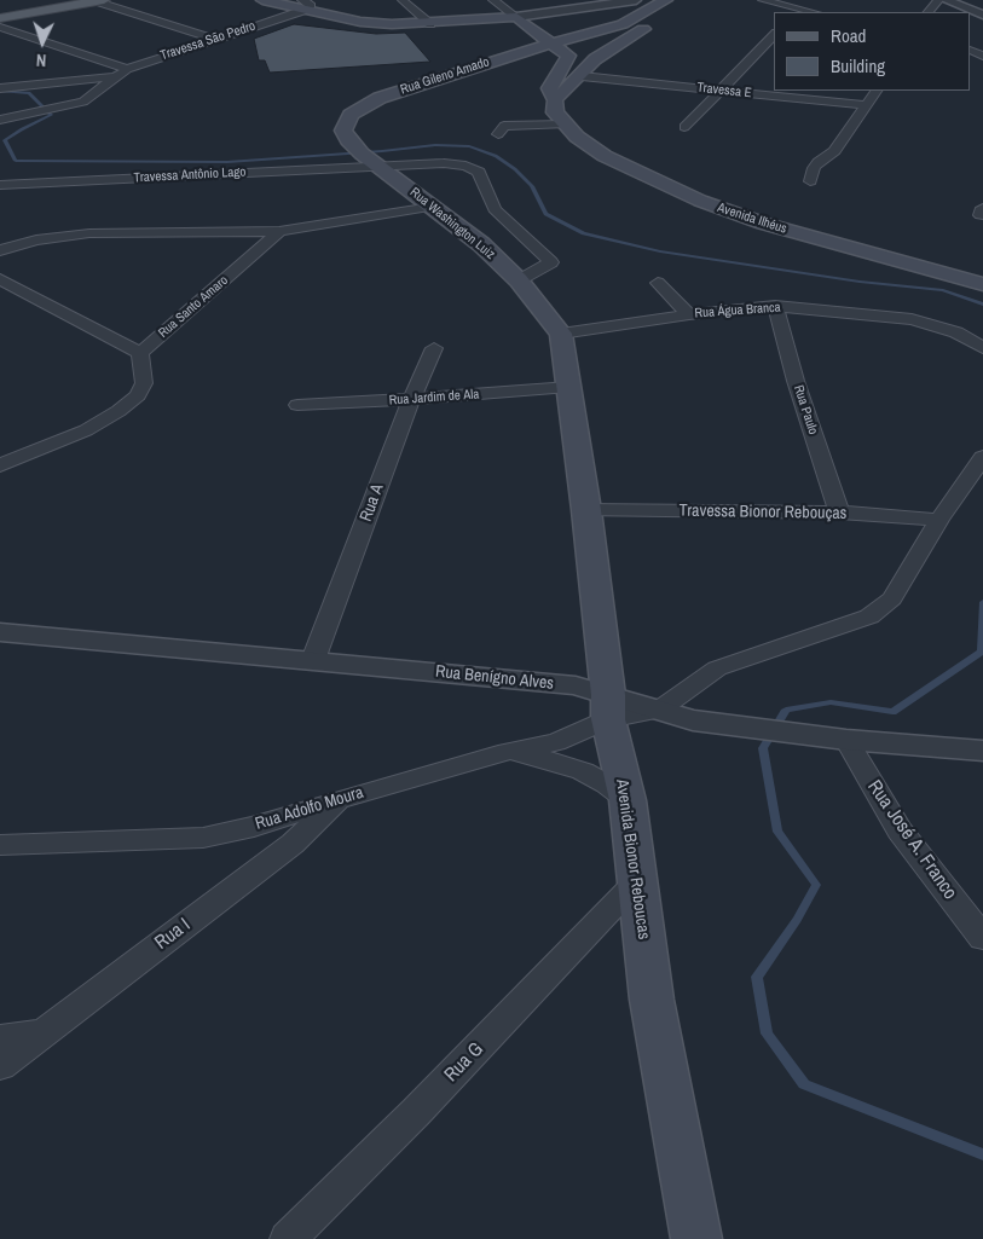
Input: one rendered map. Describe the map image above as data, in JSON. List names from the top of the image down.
{
  "streets": {
    "main road": [
      "Rua Gileno Amado",
      "Avenida Ilhéus",
      "Rua Washington Luiz",
      "Avenida Bionor Reboucas"
    ],
    "street": [
      "Travessa São Pedro",
      "Travessa E",
      "Travessa Antônio Lago",
      "Rua Santo Amaro",
      "Rua Água Branca",
      "Rua Jardim de Ala",
      "Rua Paulo",
      "Rua A",
      "Travessa Bionor Rebouças",
      "Rua Benígno Alves",
      "Rua Adolfo Moura",
      "Rua José A. Franco",
      "Rua I",
      "Rua G"
    ]
  },
  "crossings": [
    ["Rua Gileno Amado", "Avenida Ilhéus"],
    ["Rua Gileno Amado", "Rua Washington Luiz"],
    ["Travessa Antônio Lago", "Rua Washington Luiz"],
    ["Rua Washington Luiz", "Rua Água Branca"],
    ["Rua Washington Luiz", "Avenida Bionor Reboucas"],
    ["Rua Água Branca", "Rua Paulo"],
    ["Rua Água Branca", "Avenida Bionor Reboucas"],
    ["Rua Jardim de Ala", "Rua A"],
    ["Rua Jardim de Ala", "Avenida Bionor Reboucas"],
    ["Rua Paulo", "Travessa Bionor Rebouças"],
    ["Rua A", "Rua Benígno Alves"],
    ["Travessa Bionor Rebouças", "Avenida Bionor Reboucas"],
    ["Rua Benígno Alves", "Rua Adolfo Moura"],
    ["Rua Benígno Alves", "Rua José A. Franco"],
    ["Rua Benígno Alves", "Avenida Bionor Reboucas"],
    ["Rua Adolfo Moura", "Avenida Bionor Reboucas"],
    ["Rua Adolfo Moura", "Rua I"],
    ["Avenida Bionor Reboucas", "Rua G"]
  ],
  "legend": ["Road", "Building"],
  "north": "bottom"
}
